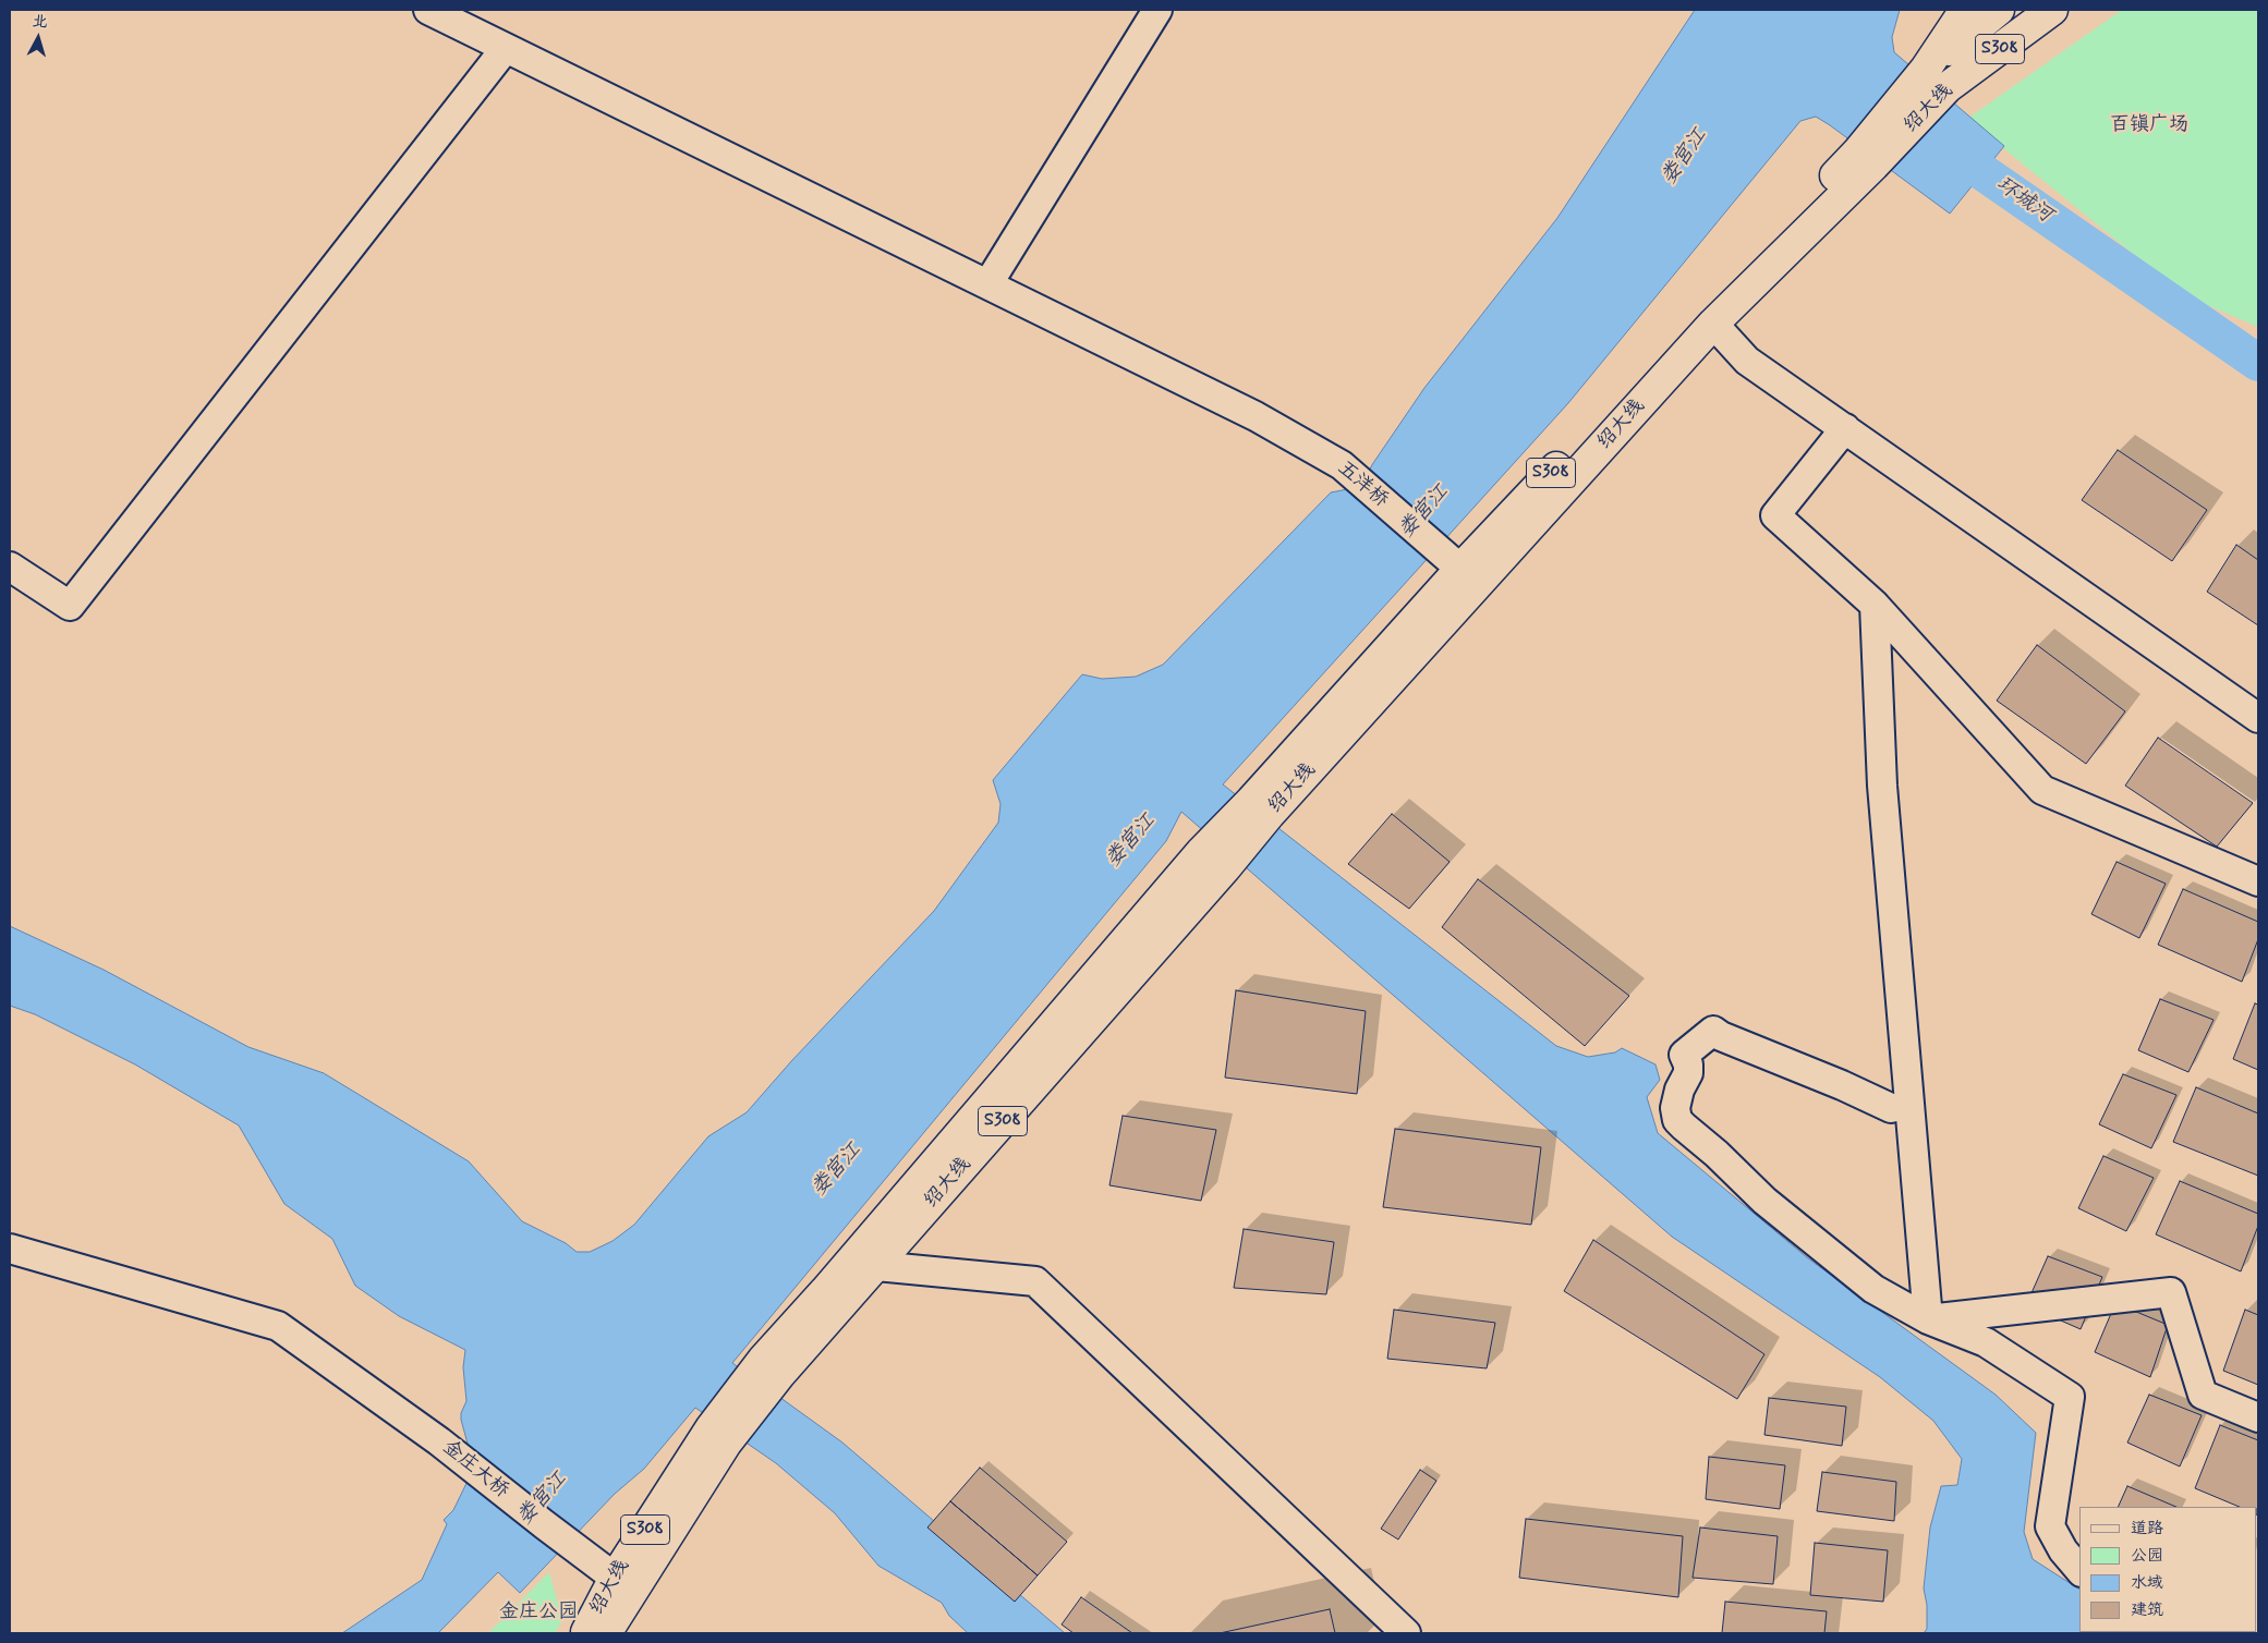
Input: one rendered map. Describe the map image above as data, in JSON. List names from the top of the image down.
{
  "streets": {
    "main road": ["S308", "绍大线"],
    "street": ["五洋桥", "金庄大桥"]
  },
  "crossings": [
    ["S308", "绍大线"],
    ["绍大线", "五洋桥"],
    ["绍大线", "金庄大桥"]
  ],
  "water": ["娄宫江", "环城河"],
  "parks": ["百镇广场", "金庄公园"],
  "legend": [
    "道路",
    "公园",
    "水域",
    "建筑"
  ],
  "north": "top"
}
